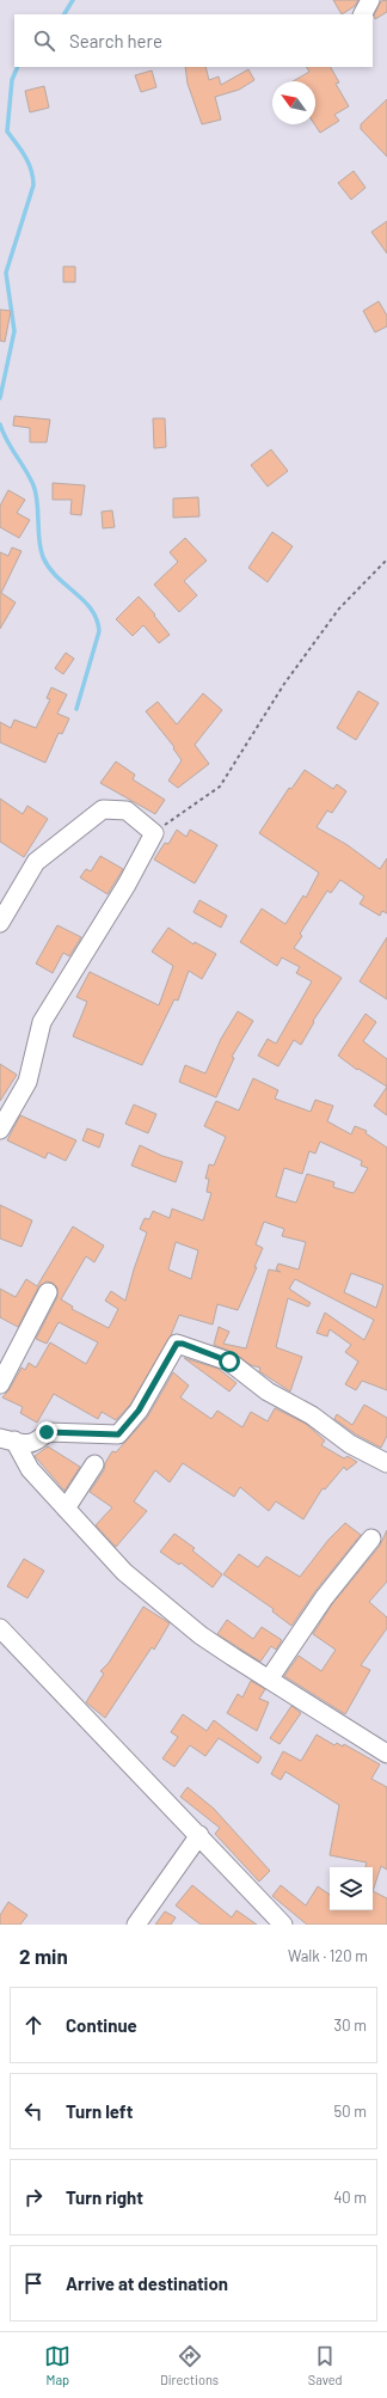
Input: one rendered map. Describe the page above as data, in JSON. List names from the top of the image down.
{
  "north": "top left",
  "page": {
    "search": "Search here",
    "heading": ["2 min", "Walk · 120 m"],
    "list": [
      ["Continue", "30 m"],
      ["Turn left", "50 m"],
      ["Turn right", "40 m"],
      "Arrive at destination"
    ],
    "nav": ["Map", "Directions", "Saved"]
  }
}
